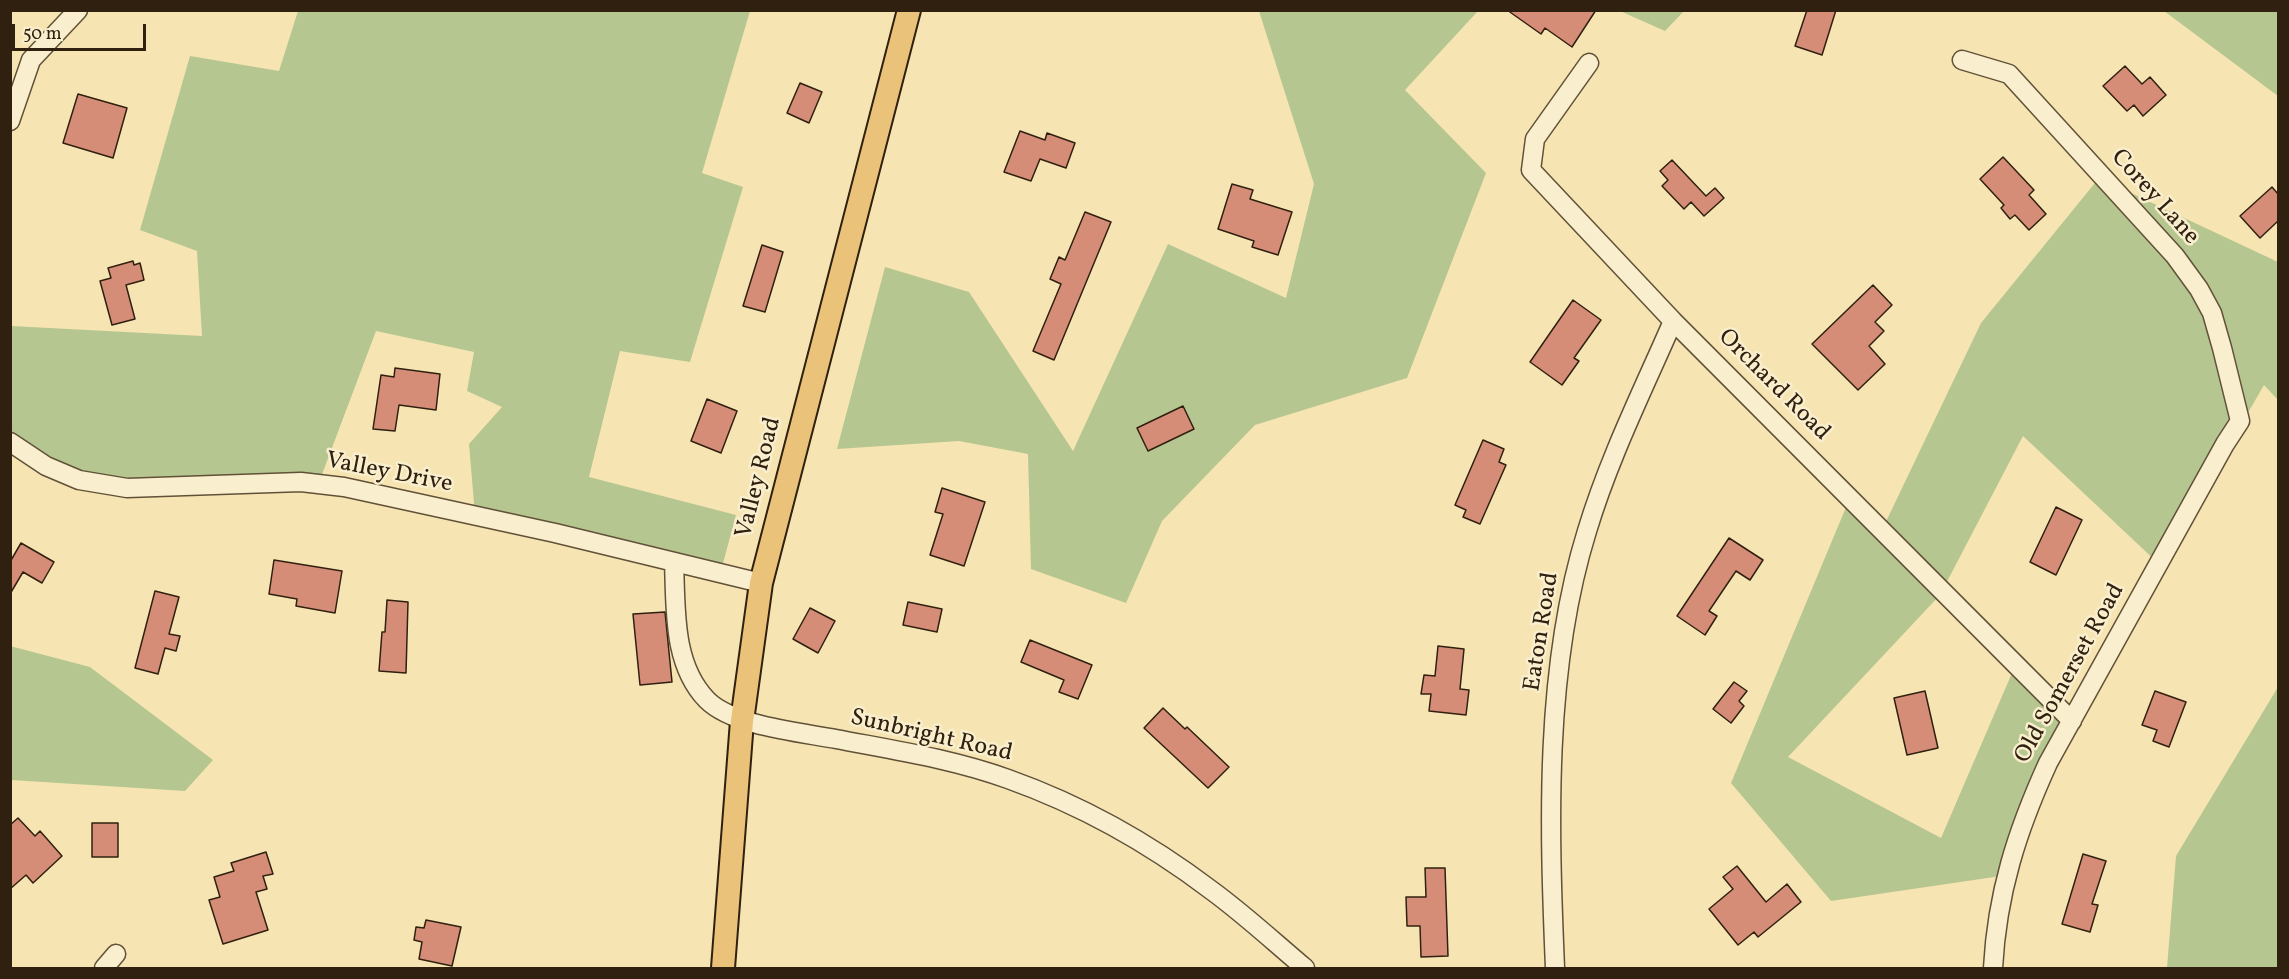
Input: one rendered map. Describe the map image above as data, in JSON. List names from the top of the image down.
{
  "streets": {
    "main road": ["Valley Road"],
    "street": [
      "Corey Lane",
      "Orchard Road",
      "Valley Drive",
      "Eaton Road",
      "Old Somerset Road",
      "Sunbright Road"
    ]
  },
  "crossings": [
    ["Corey Lane", "Old Somerset Road"],
    ["Orchard Road", "Eaton Road"],
    ["Orchard Road", "Old Somerset Road"],
    ["Valley Drive", "Valley Road"],
    ["Valley Drive", "Sunbright Road"],
    ["Valley Road", "Sunbright Road"]
  ],
  "scale_bar": "50 m"
}
